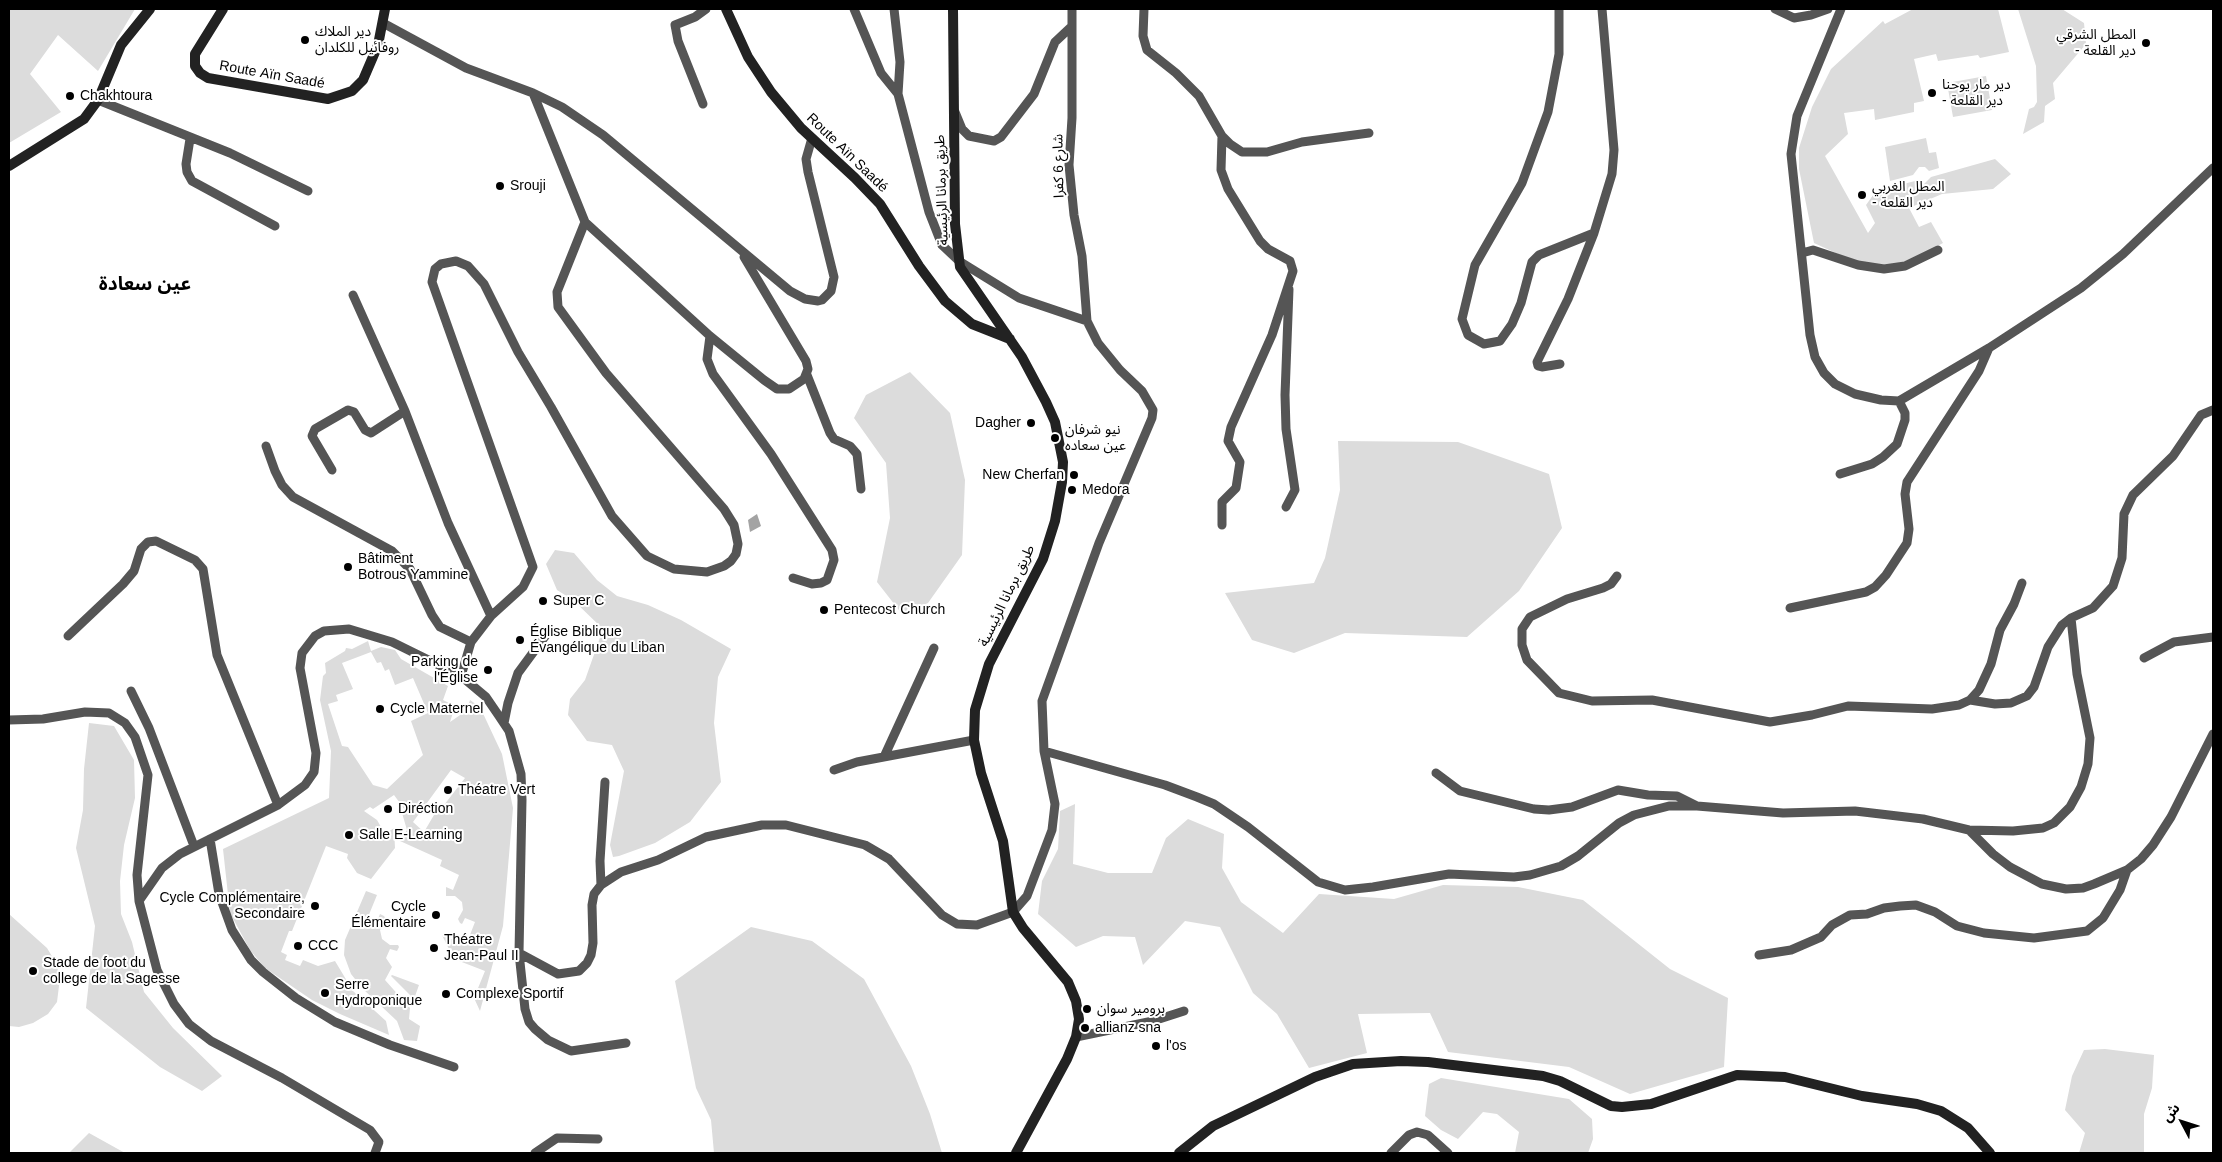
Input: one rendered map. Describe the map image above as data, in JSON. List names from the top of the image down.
{
  "streets": {
    "main road": ["Route Aïn Saadé", "طريق برمانا الرئيسية"],
    "street": ["شارع 6 كفرا"]
  },
  "crossings": [
    ["Route Aïn Saadé", "طريق برمانا الرئيسية"],
    ["شارع 6 كفرا", "طريق برمانا الرئيسية"]
  ],
  "districts": ["عين سعادة"],
  "places": [
    "دير الملاك روفائيل للكلدان",
    "المطل الشرقي - دير القلعة",
    "دير مار يوحنا - دير القلعة",
    "Chakhtoura",
    "Srouji",
    "المطل الغربي - دير القلعة",
    "Dagher",
    "نيو شرفان عين سعاده",
    "New Cherfan",
    "Medora",
    "Bâtiment Botrous Yammine",
    "Super C",
    "Pentecost Church",
    "Église Biblique Évangélique du Liban",
    "Parking de l'Église",
    "Cycle Maternel",
    "Théatre Vert",
    "Diréction",
    "Salle E-Learning",
    "Cycle Complémentaire, Secondaire",
    "Cycle Élémentaire",
    "CCC",
    "Théatre Jean-Paul II",
    "Stade de foot du college de la Sagesse",
    "Serre Hydroponique",
    "Complexe Sportif",
    "برومير سوان",
    "allianz sna",
    "l'os"
  ],
  "north": "top left"
}
